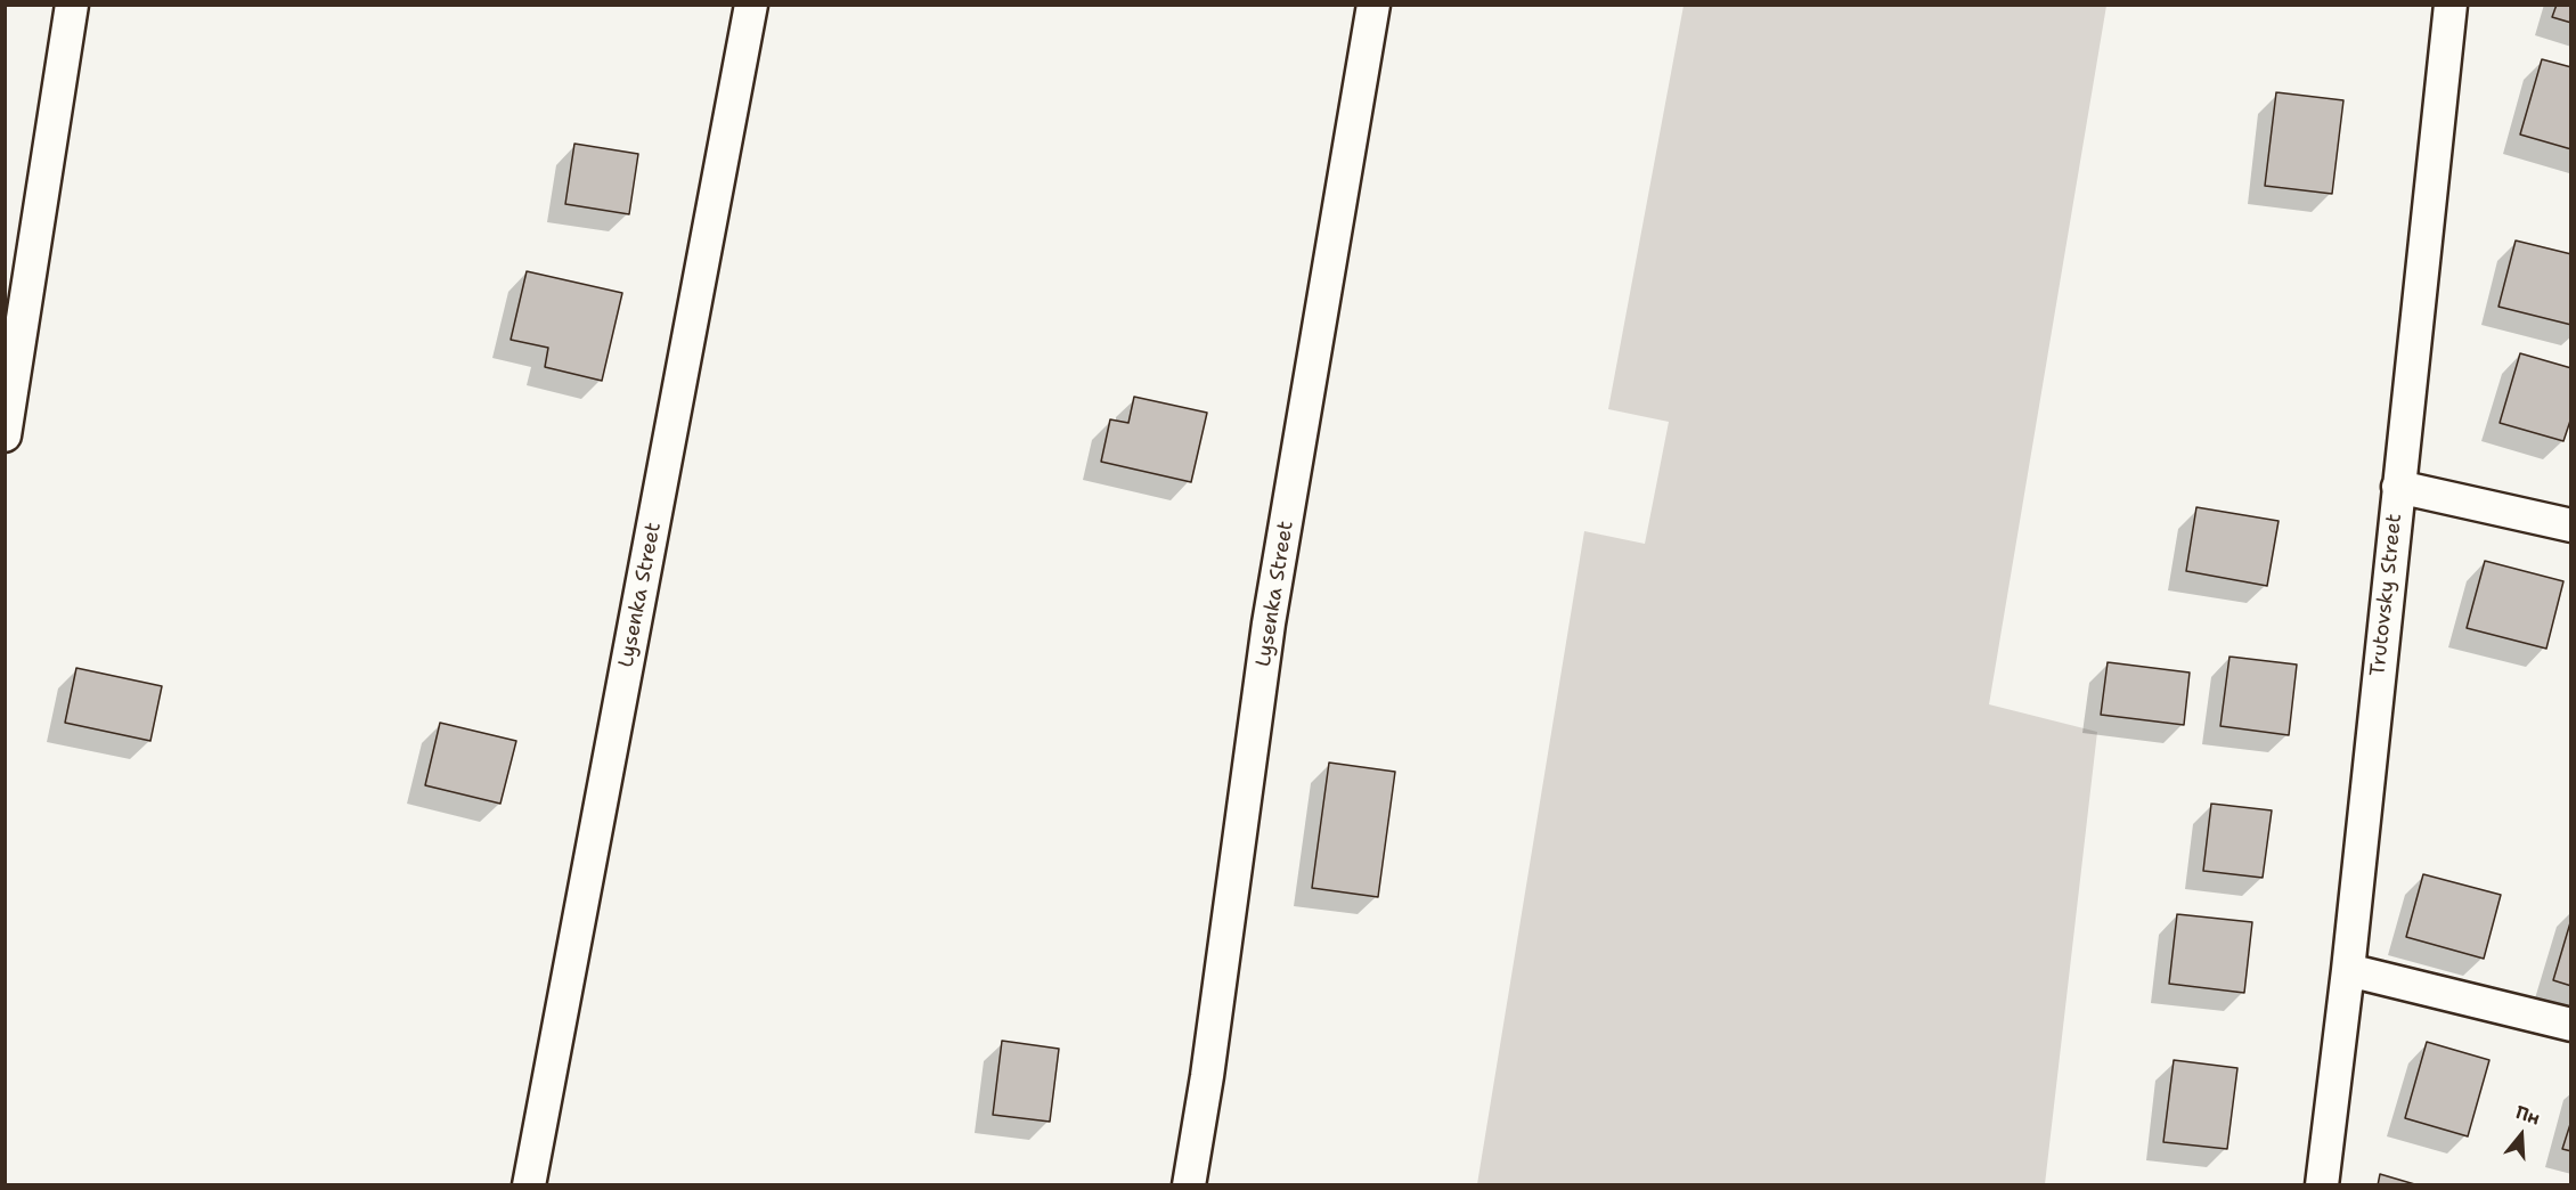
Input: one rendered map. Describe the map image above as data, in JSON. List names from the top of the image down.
{
  "streets": {
    "street": ["Lysenka Street", "Trutovsky Street"]
  },
  "north": "top"
}
